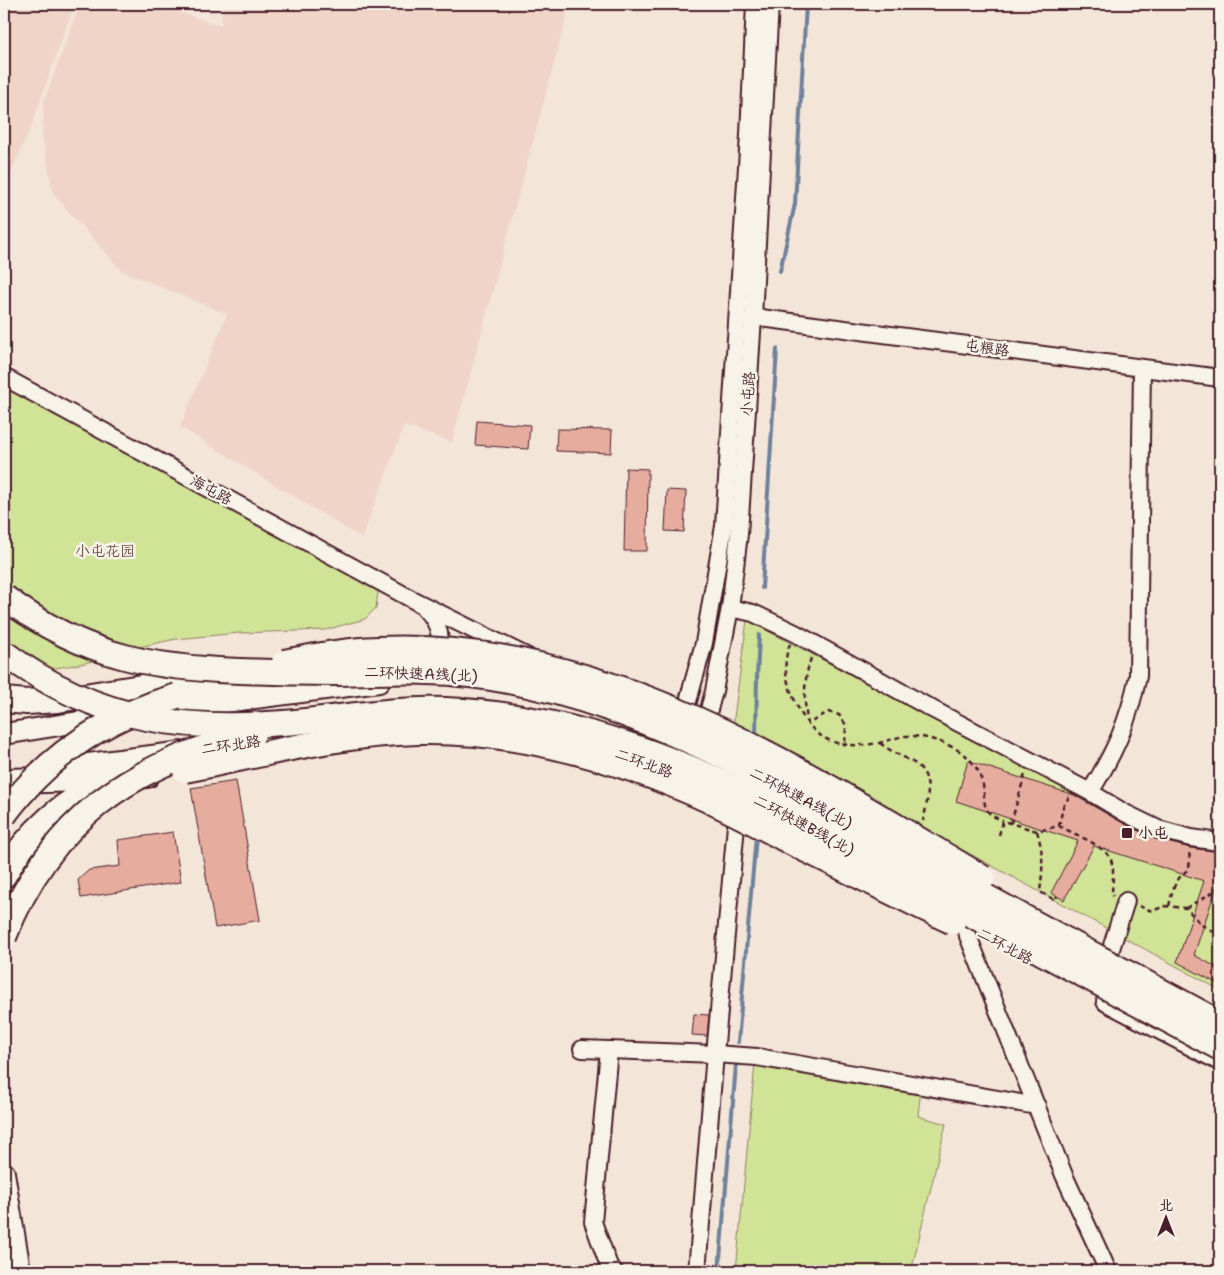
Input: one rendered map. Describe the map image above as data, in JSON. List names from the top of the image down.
{
  "streets": {
    "highway": ["二环快速A线(北)", "二环快速B线(北)"],
    "main road": ["二环北路"],
    "street": ["屯粮路", "小屯路", "海屯路"]
  },
  "crossings": [
    ["屯粮路", "小屯路"],
    ["小屯路", "二环北路"]
  ],
  "parks": ["小屯花园"],
  "places": {
    "transit": ["小屯"]
  },
  "north": "top"
}
